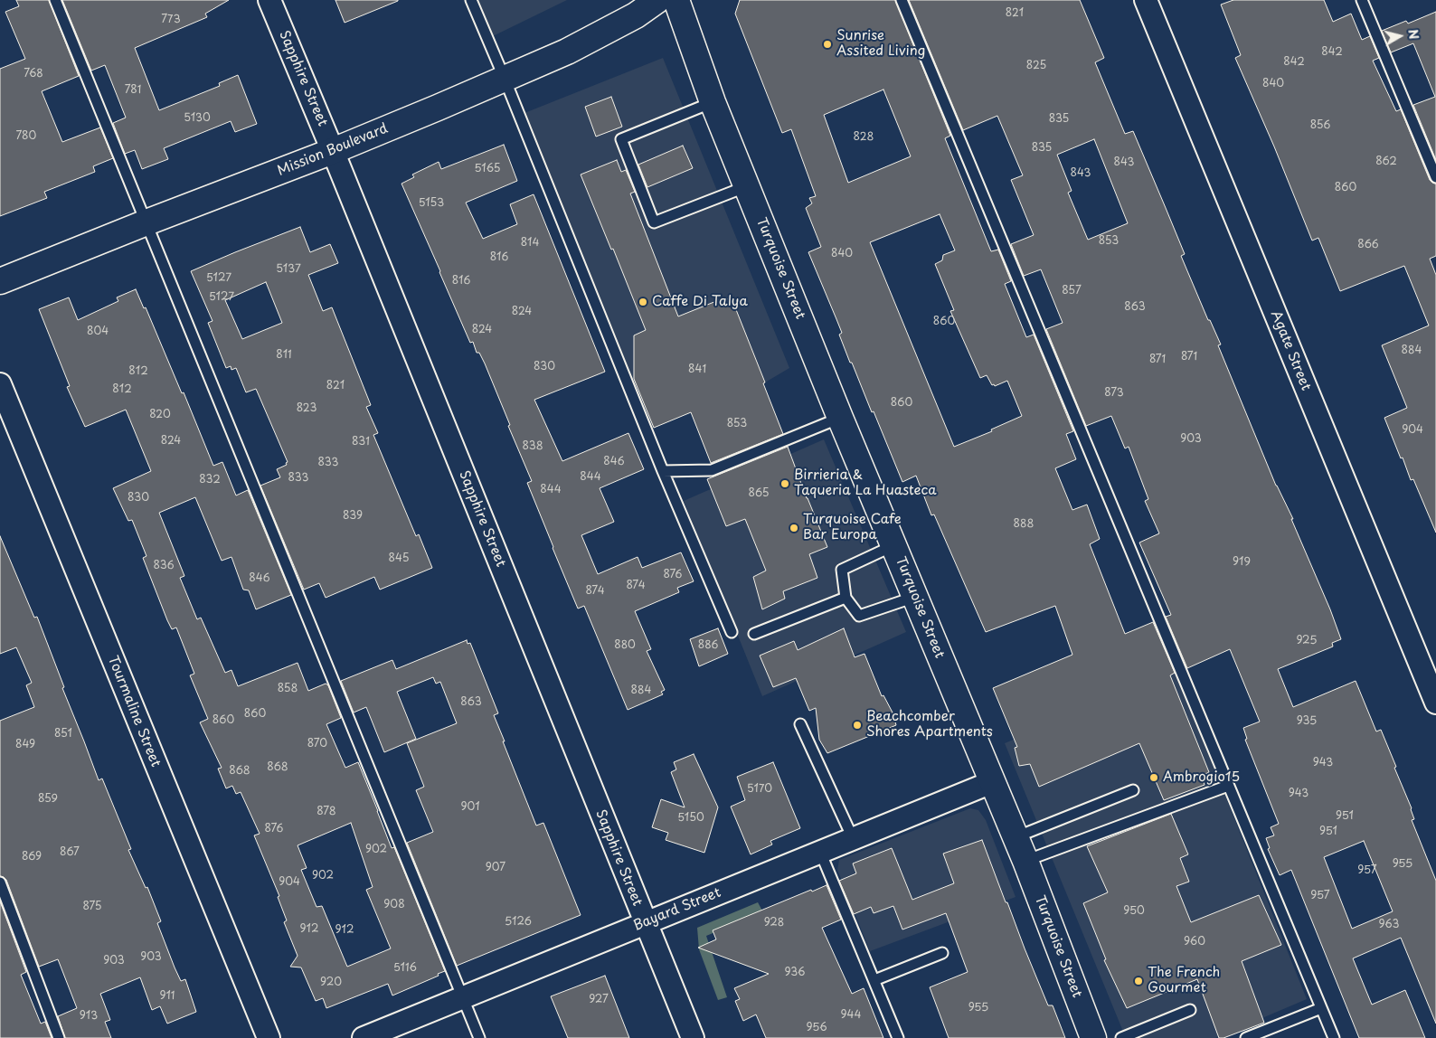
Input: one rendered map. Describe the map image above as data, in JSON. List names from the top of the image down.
{
  "streets": {
    "main road": ["Mission Boulevard", "Turquoise Street"],
    "street": [
      "Sapphire Street",
      "Agate Street",
      "Tourmaline Street",
      "Bayard Street"
    ]
  },
  "crossings": [
    ["Sapphire Street", "Mission Boulevard"],
    ["Sapphire Street", "Bayard Street"],
    ["Turquoise Street", "Bayard Street"]
  ],
  "places": [
    "Sunrise Assited Living",
    "Caffe Di Talya",
    "Birrieria & Taqueria La Huasteca",
    "Turquoise Cafe Bar Europa",
    "Beachcomber Shores Apartments",
    "Ambrogio15",
    "The French Gourmet"
  ],
  "house_numbers": [
    "821",
    "773",
    "842",
    "842",
    "825",
    "768",
    "840",
    "781",
    "5130",
    "835",
    "856",
    "780",
    "828",
    "835",
    "862",
    "843",
    "5165",
    "843",
    "860",
    "5153",
    "853",
    "814",
    "866",
    "840",
    "816",
    "5137",
    "5127",
    "816",
    "857",
    "5127",
    "863",
    "824",
    "860",
    "824",
    "804",
    "884",
    "811",
    "871",
    "871",
    "830",
    "841",
    "812",
    "821",
    "812",
    "873",
    "860",
    "823",
    "820",
    "853",
    "904",
    "903",
    "824",
    "831",
    "838",
    "846",
    "833",
    "844",
    "833",
    "832",
    "844",
    "865",
    "830",
    "839",
    "888",
    "845",
    "919",
    "836",
    "876",
    "846",
    "874",
    "874",
    "925",
    "880",
    "886",
    "858",
    "884",
    "863",
    "860",
    "860",
    "935",
    "851",
    "870",
    "849",
    "943",
    "868",
    "868",
    "5170",
    "943",
    "859",
    "901",
    "878",
    "951",
    "5150",
    "876",
    "951",
    "902",
    "867",
    "869",
    "955",
    "907",
    "957",
    "902",
    "904",
    "957",
    "908",
    "875",
    "950",
    "5126",
    "928",
    "963",
    "912",
    "912",
    "960",
    "903",
    "903",
    "5116",
    "936",
    "920",
    "911",
    "927",
    "955",
    "944",
    "913",
    "956"
  ],
  "north": "right"
}
